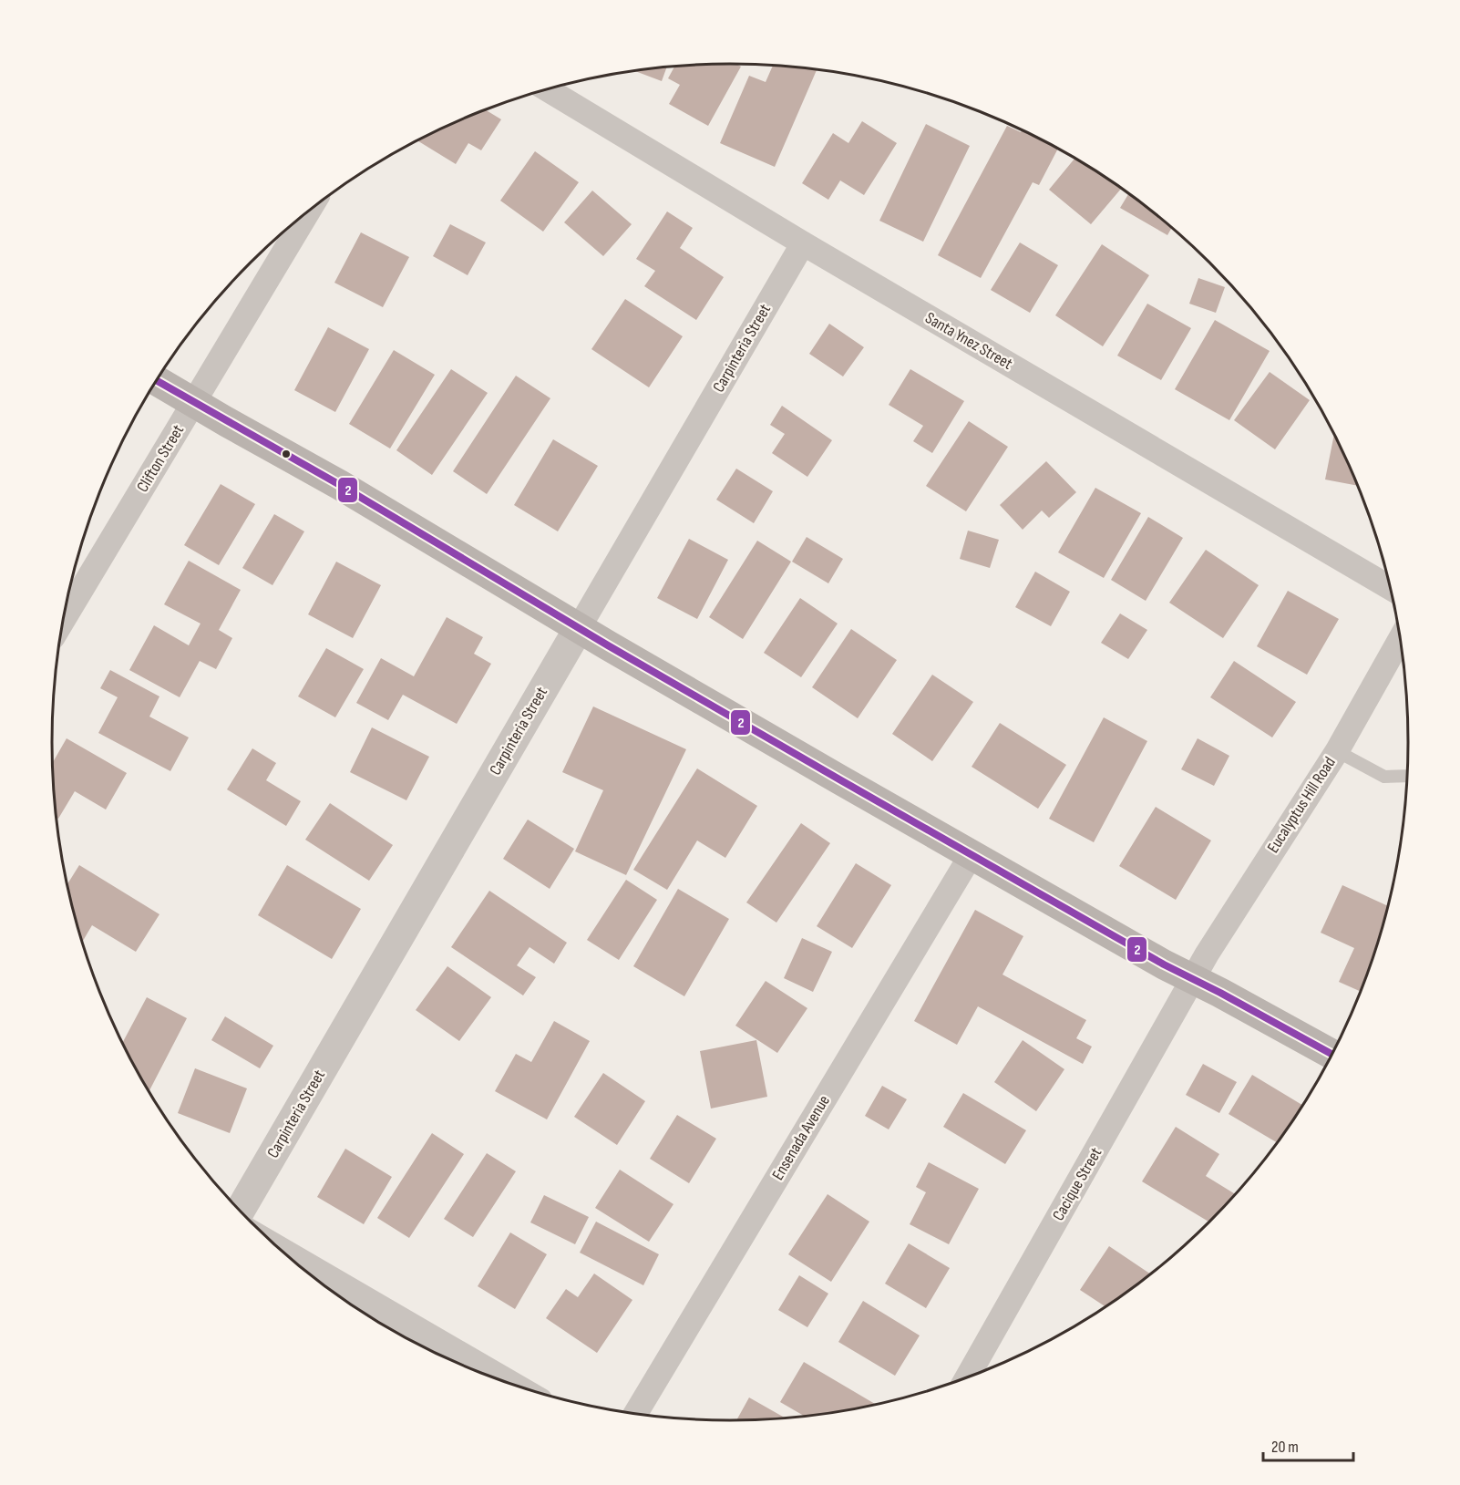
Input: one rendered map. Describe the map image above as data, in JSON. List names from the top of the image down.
{
  "streets": {
    "street": [
      "Santa Ynez Street",
      "Carpinteria Street",
      "Clifton Street",
      "Eucalyptus Hill Road",
      "Ensenada Avenue",
      "Cacique Street"
    ]
  },
  "crossings": [
    ["Santa Ynez Street", "Carpinteria Street"],
    ["Eucalyptus Hill Road", "Cacique Street"]
  ],
  "lines": ["transit line 2"],
  "scale_bar": "20 m"
}
